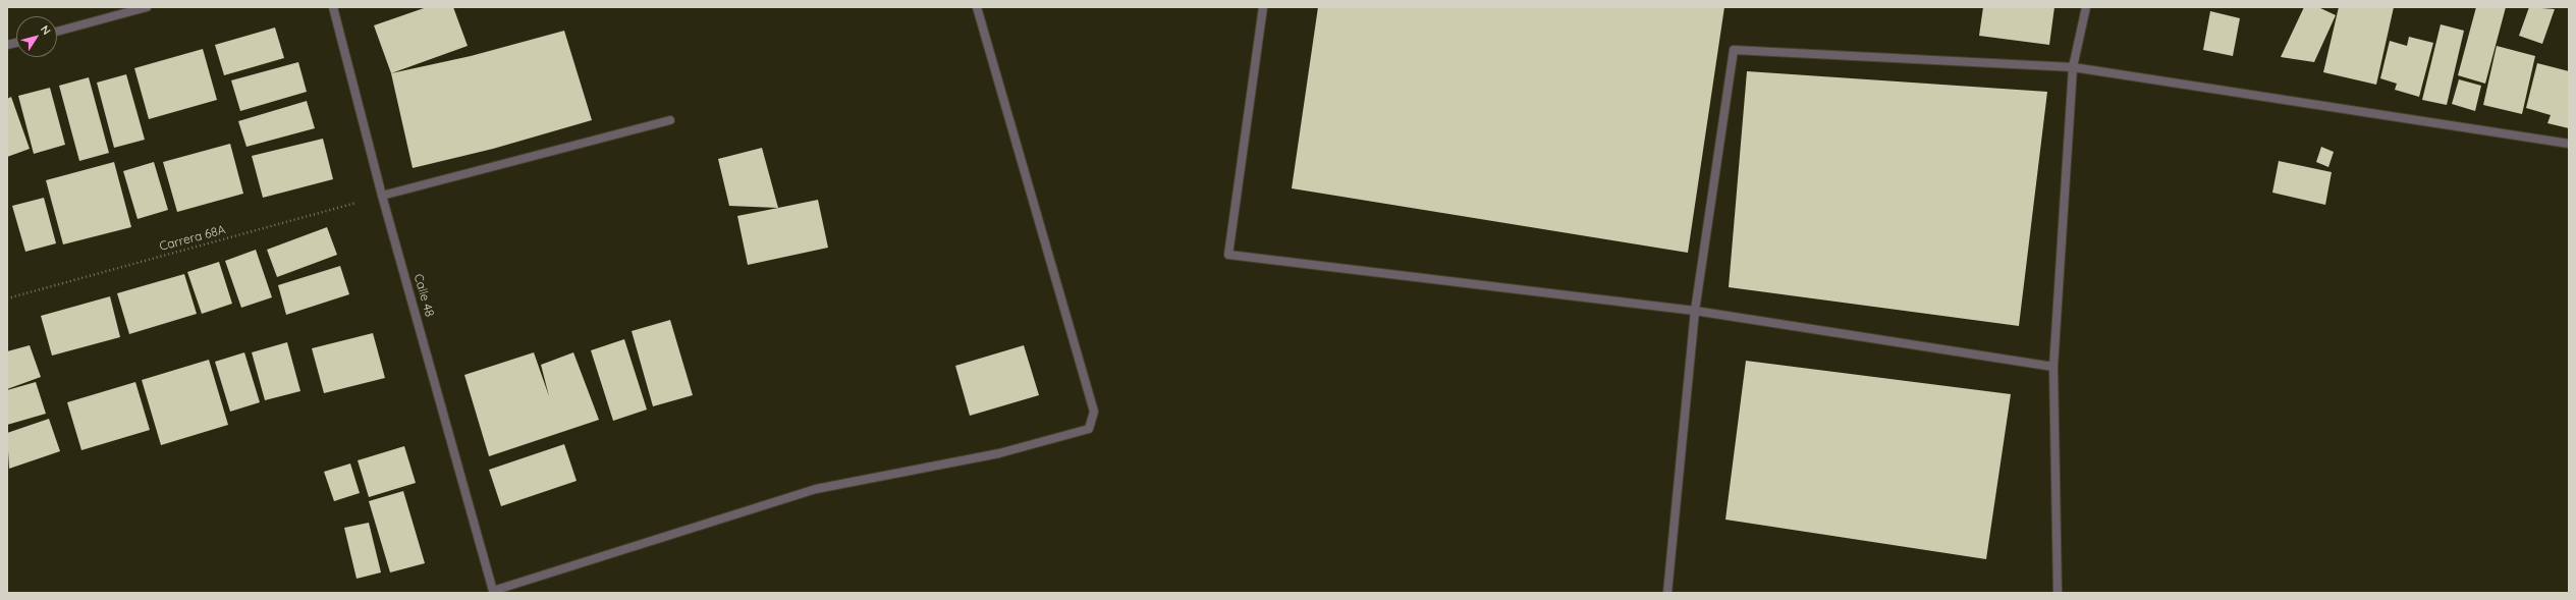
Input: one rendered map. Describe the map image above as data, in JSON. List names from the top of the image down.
{
  "streets": {
    "street": ["Calle 48"],
    "path": ["Carrera 68A"]
  },
  "crossings": [
    ["Carrera 68A", "Calle 48"]
  ],
  "north": "top right"
}
